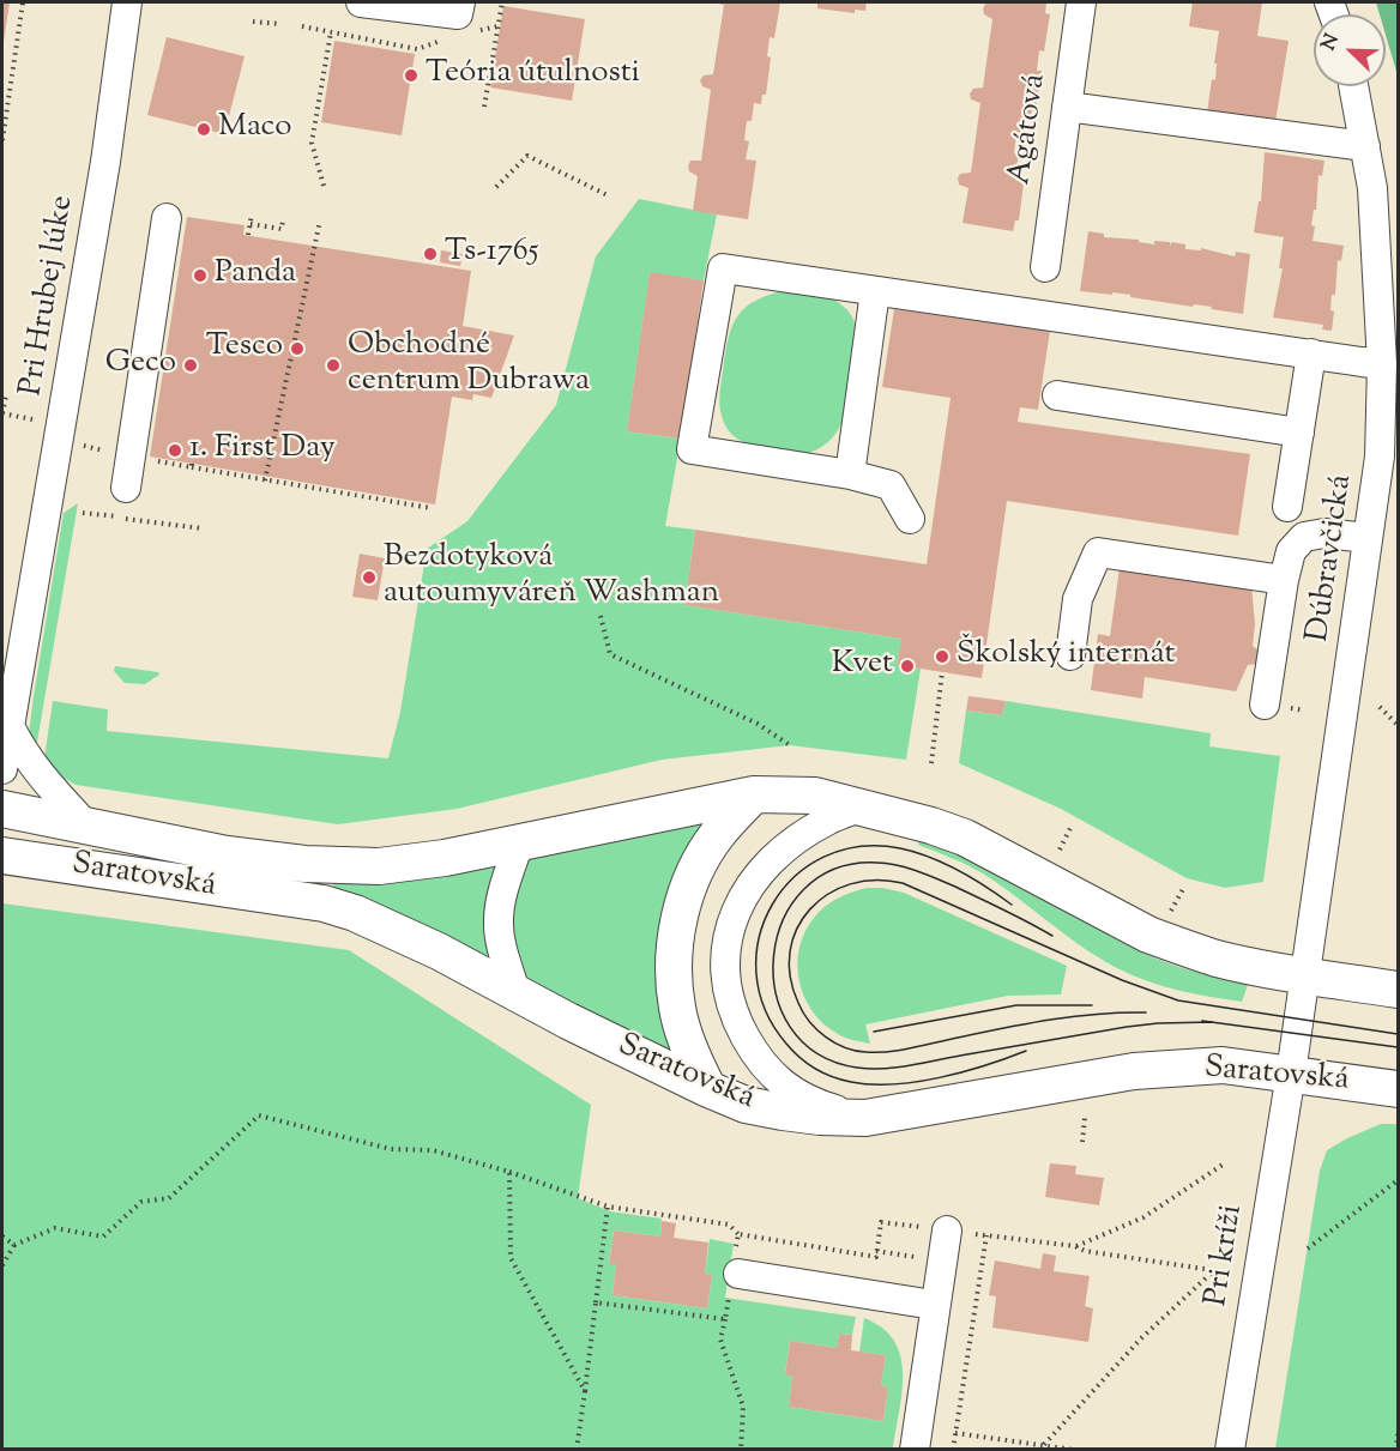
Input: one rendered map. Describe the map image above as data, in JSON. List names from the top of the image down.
{
  "streets": {
    "main road": ["Saratovská"],
    "street": [
      "Agátová",
      "Pri Hrubej lúke",
      "Dúbravčická",
      "Pri kríži"
    ]
  },
  "crossings": [
    ["Dúbravčická", "Saratovská"],
    ["Dúbravčická", "Pri kríži"],
    ["Saratovská", "Pri kríži"]
  ],
  "places": [
    "Teória útulnosti",
    "Maco",
    "Ts-1765",
    "Panda",
    "Tesco",
    "Geco",
    "Obchodné centrum Dubrawa",
    "1. First Day",
    "Bezdotyková autoumyváreň Washman",
    "Školský internát",
    "Kvet"
  ],
  "north": "top left"
}
